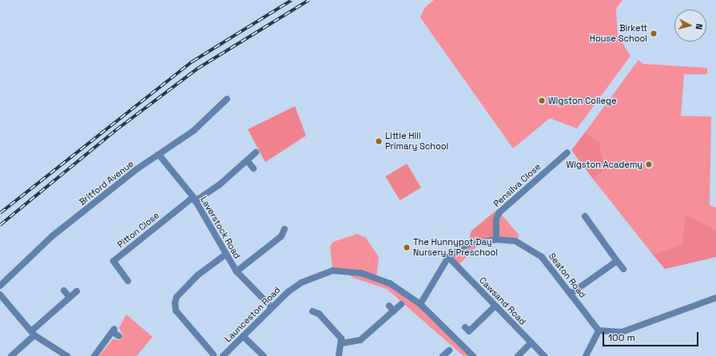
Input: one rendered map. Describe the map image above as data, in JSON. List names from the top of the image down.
{
  "streets": {
    "street": [
      "Britford Avenue",
      "Pensilva Close",
      "Laverstock Road",
      "Pitton Close",
      "Seaton Road",
      "Cawsand Road",
      "Launceston Road"
    ]
  },
  "crossings": [
    ["Britford Avenue", "Laverstock Road"],
    ["Pensilva Close", "Seaton Road"],
    ["Laverstock Road", "Pitton Close"],
    ["Laverstock Road", "Launceston Road"],
    ["Seaton Road", "Cawsand Road"],
    ["Seaton Road", "Launceston Road"]
  ],
  "places": [
    "Birkett House School",
    "Wigston College",
    "Little Hill Primary School",
    "Wigston Academy",
    "The Hunnypot Day Nursery & Preschool"
  ],
  "scale_bar": "100 m",
  "north": "right"
}
